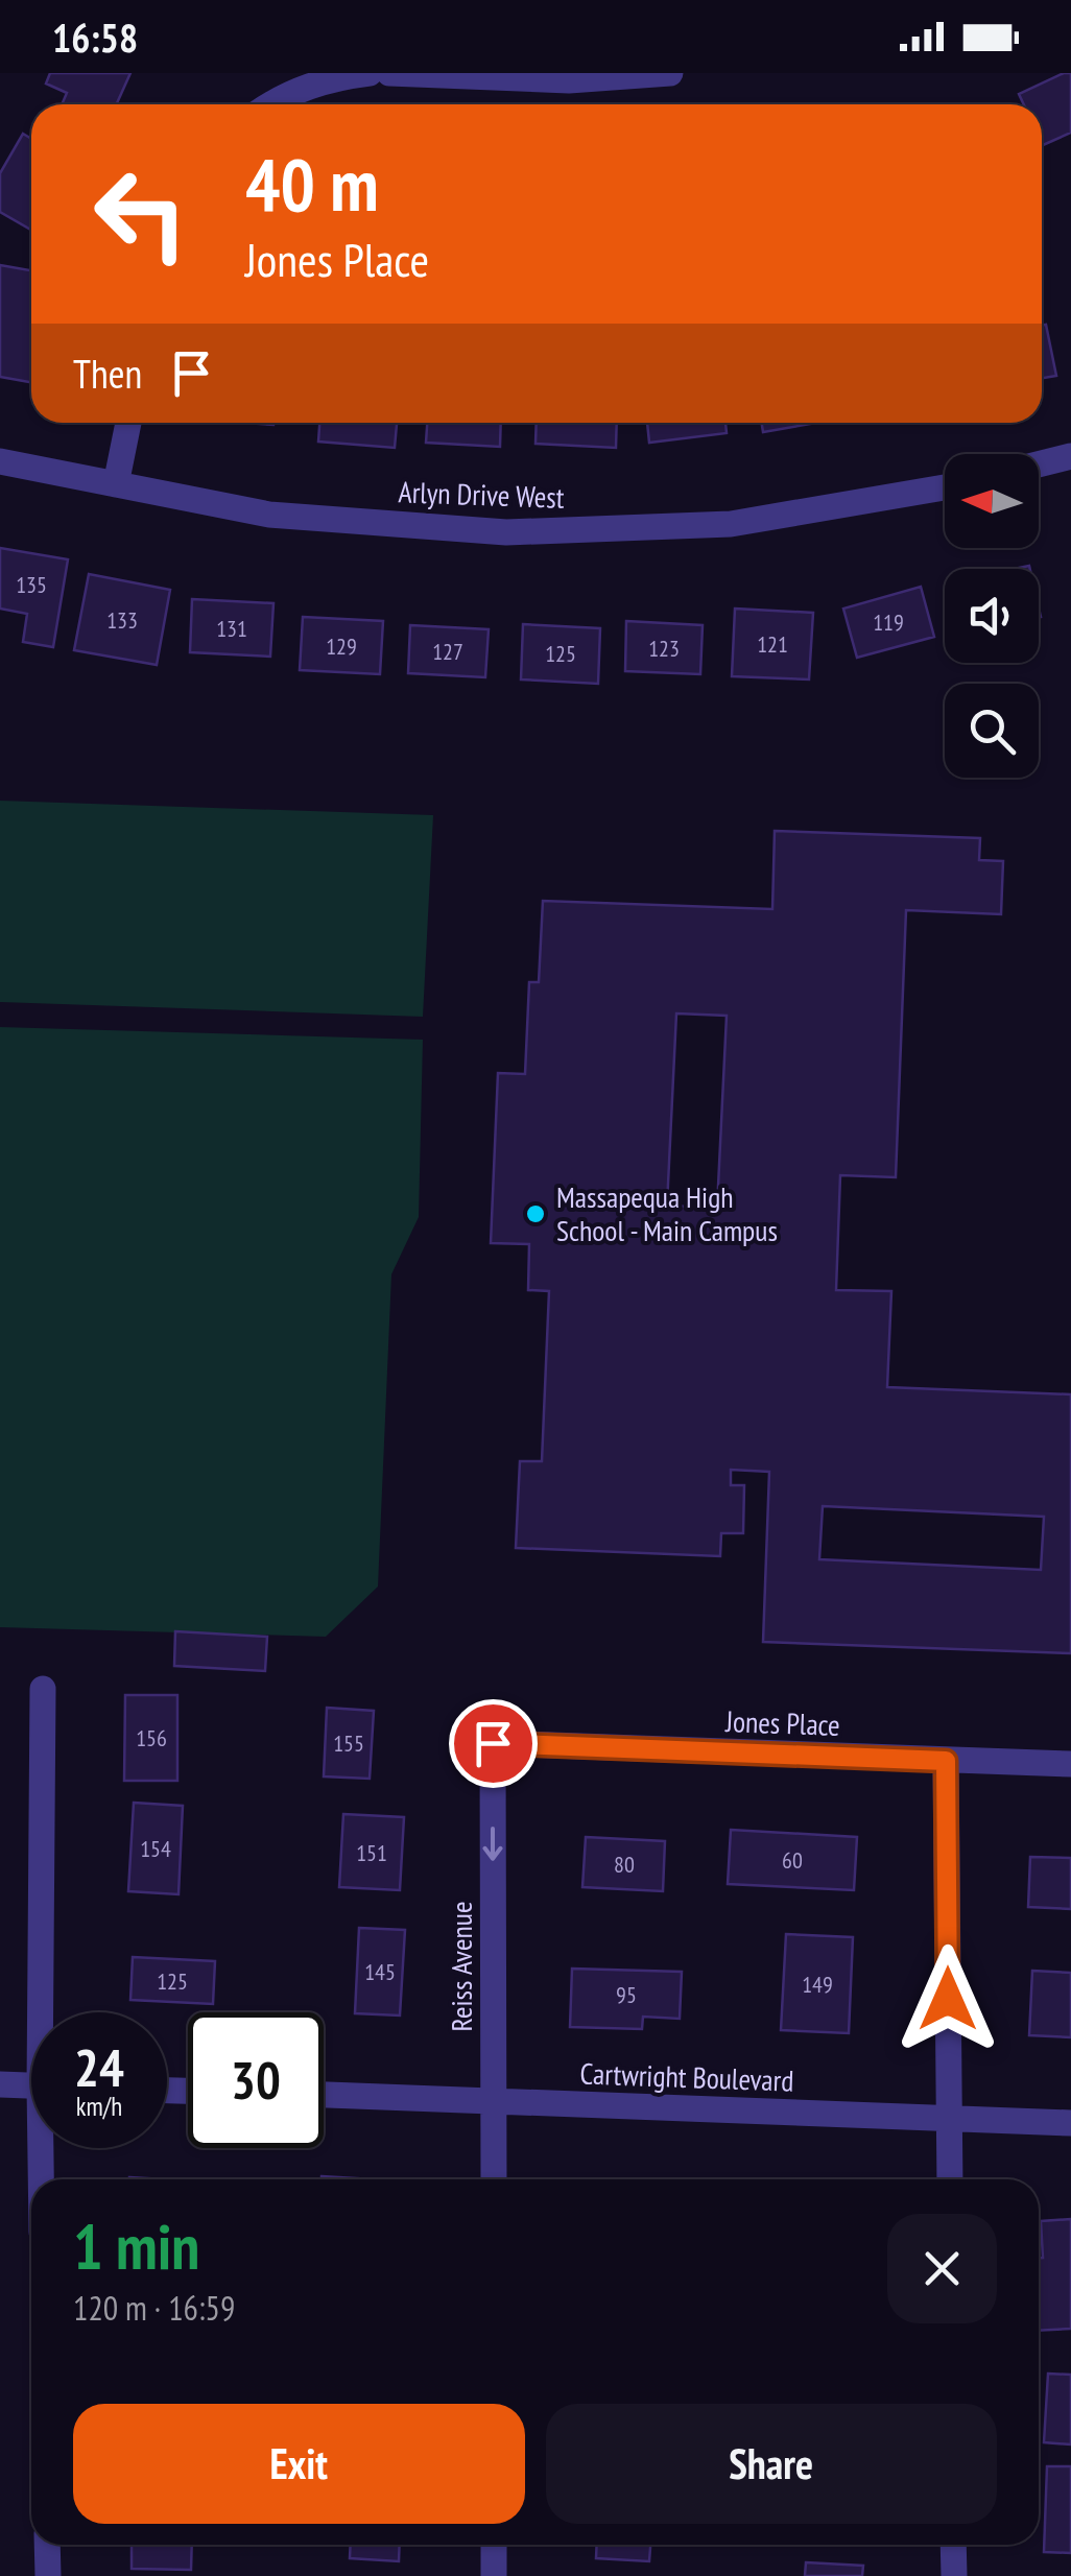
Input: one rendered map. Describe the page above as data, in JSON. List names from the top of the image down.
{
  "streets": {
    "street": [
      "Arlyn Drive West",
      "Jones Place",
      "Reiss Avenue",
      "Cartwright Boulevard"
    ]
  },
  "crossings": [
    ["Jones Place", "Reiss Avenue"],
    ["Reiss Avenue", "Cartwright Boulevard"]
  ],
  "one_way": ["Reiss Avenue"],
  "places": ["Massapequa High School - Main Campus"],
  "house_numbers": [
    "135",
    "133",
    "119",
    "131",
    "121",
    "129",
    "123",
    "127",
    "125",
    "156",
    "155",
    "154",
    "151",
    "60",
    "80",
    "145",
    "125",
    "149",
    "95"
  ],
  "north": "left",
  "page": {
    "status": "16:58",
    "turn": ["40 m", "Jones Place"],
    "then": "Then",
    "speed": "24 km/h",
    "limit": "30",
    "heading": ["1 min", "120 m · 16:59"],
    "buttons": ["Exit", "Share"]
  }
}
